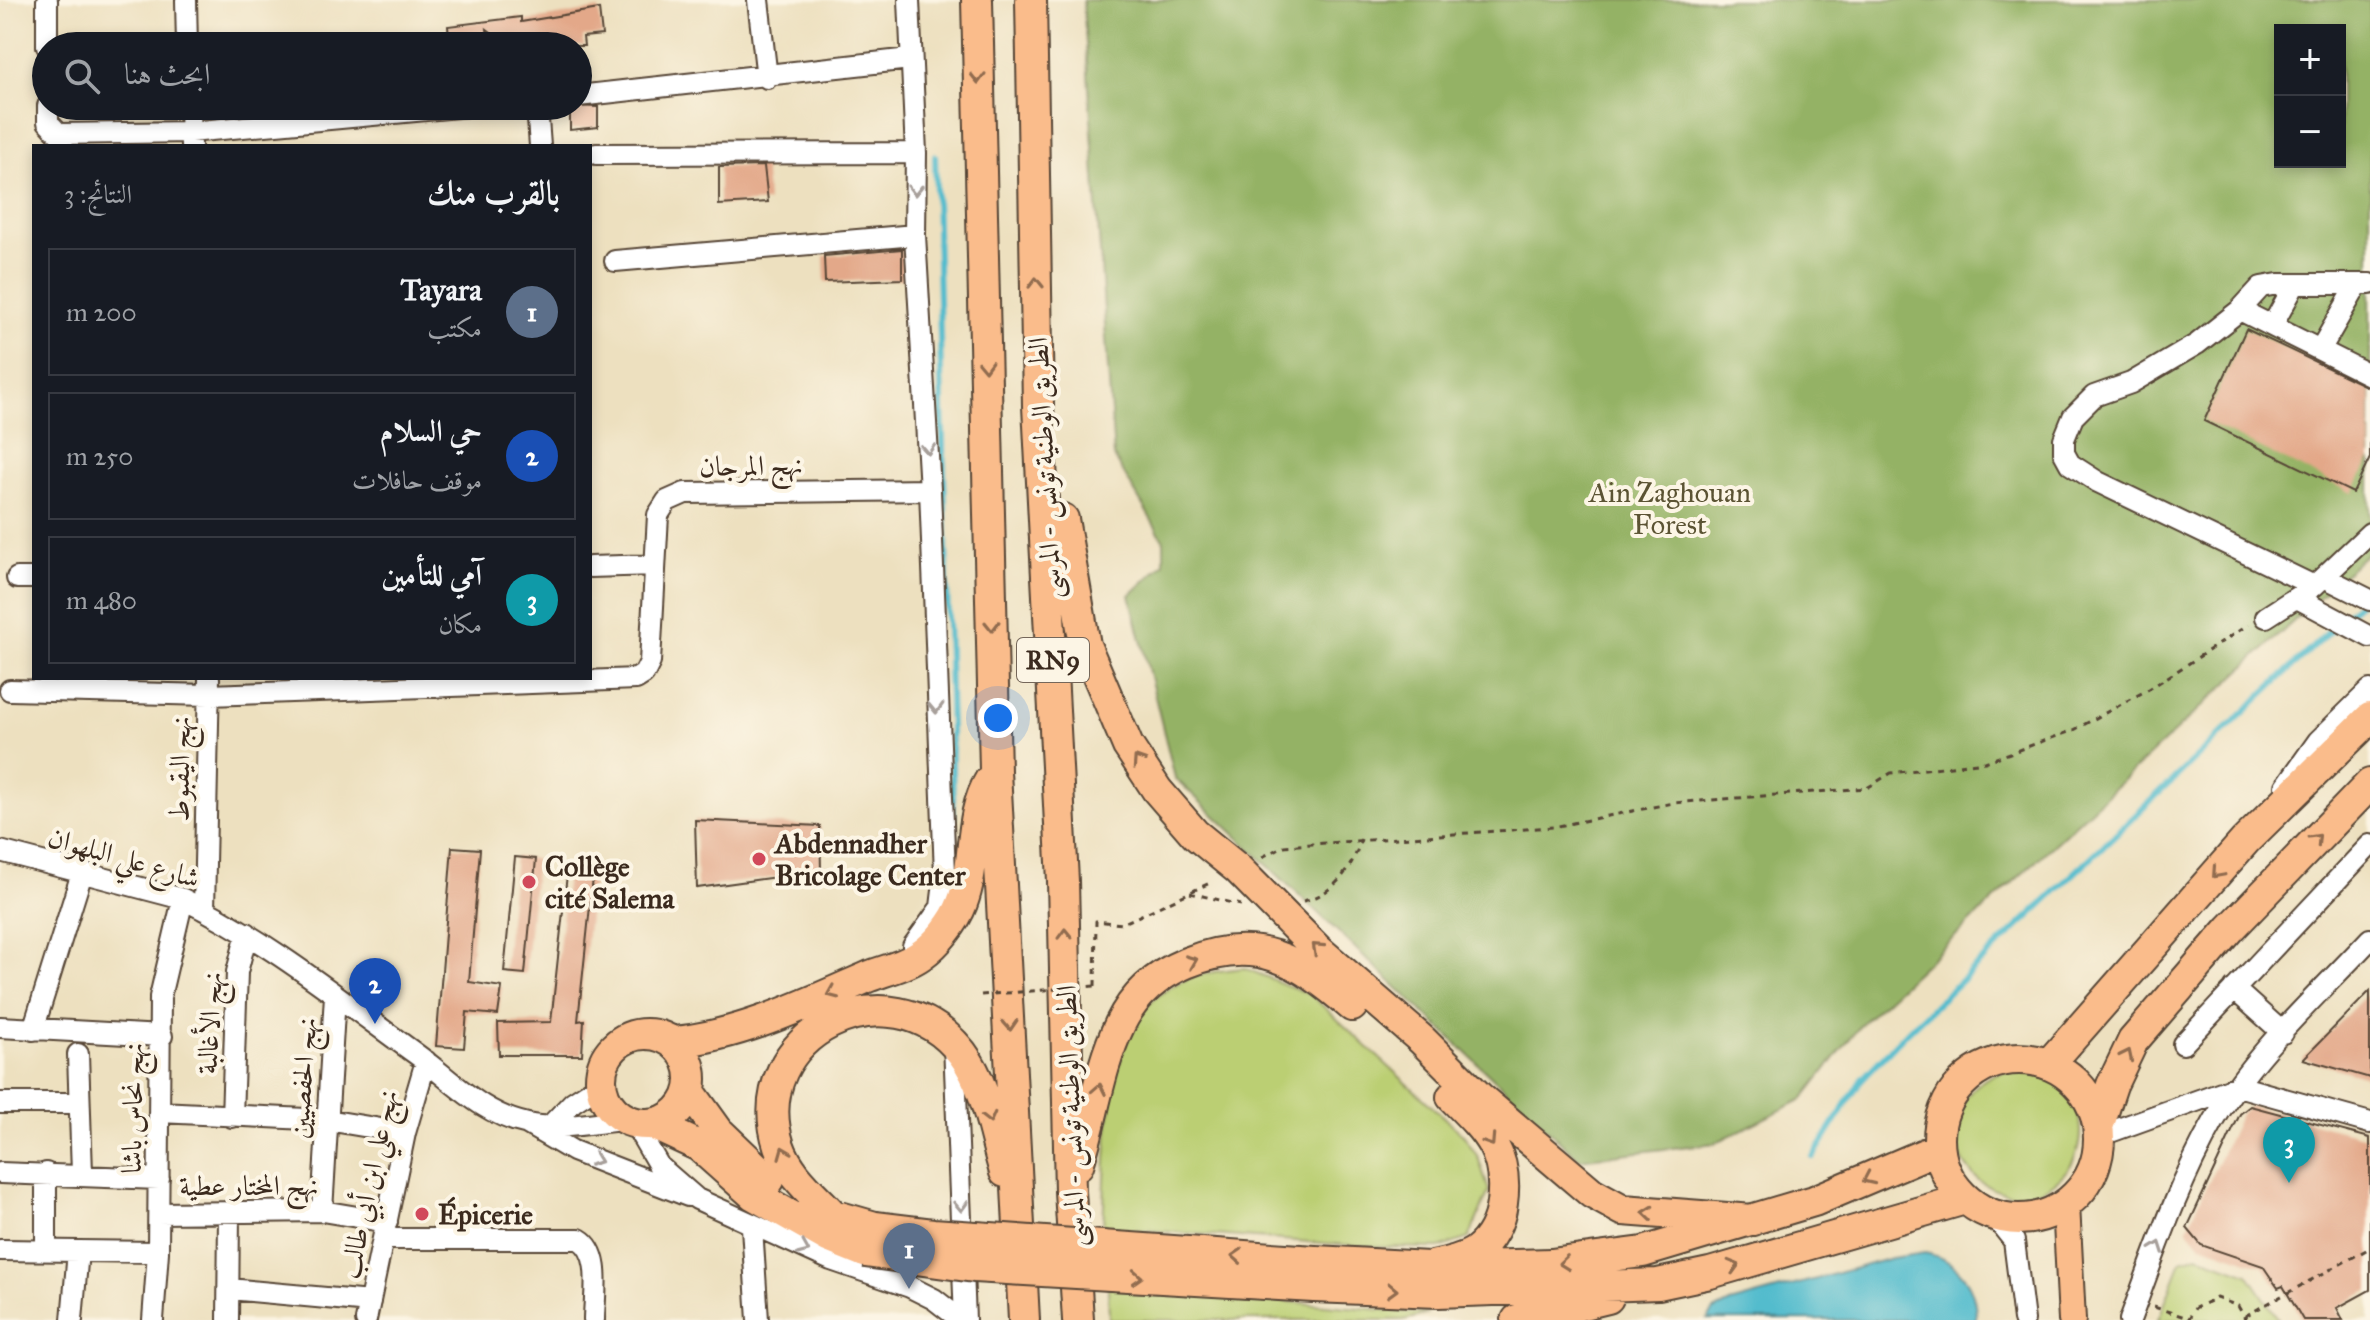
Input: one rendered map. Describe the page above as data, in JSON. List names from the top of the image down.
{
  "streets": {
    "highway": ["الطريق الوطنية تونس - المرسى", "RN9"],
    "street": [
      "نهج المرجان",
      "نهج اليقبوط",
      "شارع علي البلهوان",
      "نهج الأغالبة",
      "نهج الحفصيين",
      "نهج نحاس باشا",
      "نهج علي ابن أبي طالب",
      "نهج المختار عطية"
    ]
  },
  "crossings": [
    ["نهج المرجان", "نهج اليقبوط"],
    ["نهج اليقبوط", "شارع علي البلهوان"],
    ["شارع علي البلهوان", "نهج الأغالبة"],
    ["شارع علي البلهوان", "نهج الحفصيين"],
    ["شارع علي البلهوان", "نهج نحاس باشا"],
    ["شارع علي البلهوان", "نهج علي ابن أبي طالب"],
    ["نهج الحفصيين", "نهج المختار عطية"],
    ["نهج نحاس باشا", "نهج المختار عطية"],
    ["نهج علي ابن أبي طالب", "نهج المختار عطية"]
  ],
  "parks": ["Ain Zaghouan Forest"],
  "places": ["Abdennadher Bricolage Center", "Collège cité Salema", "Épicerie"],
  "page": {
    "map_buttons": ["+", "−"],
    "search": "ابحث هنا",
    "heading": ["بالقرب منك", "النتائج: 3"],
    "list": [
      {
        "mark": "1",
        "name": "Tayara",
        "note": "مكتب",
        "value": "200 m"
      },
      {
        "mark": "2",
        "name": "حي السلام",
        "note": "موقف حافلات",
        "value": "250 m"
      },
      {
        "mark": "3",
        "name": "آمي للتأمين",
        "note": "مكان",
        "value": "480 m"
      }
    ],
    "pins": ["2", "3", "1"]
  }
}
